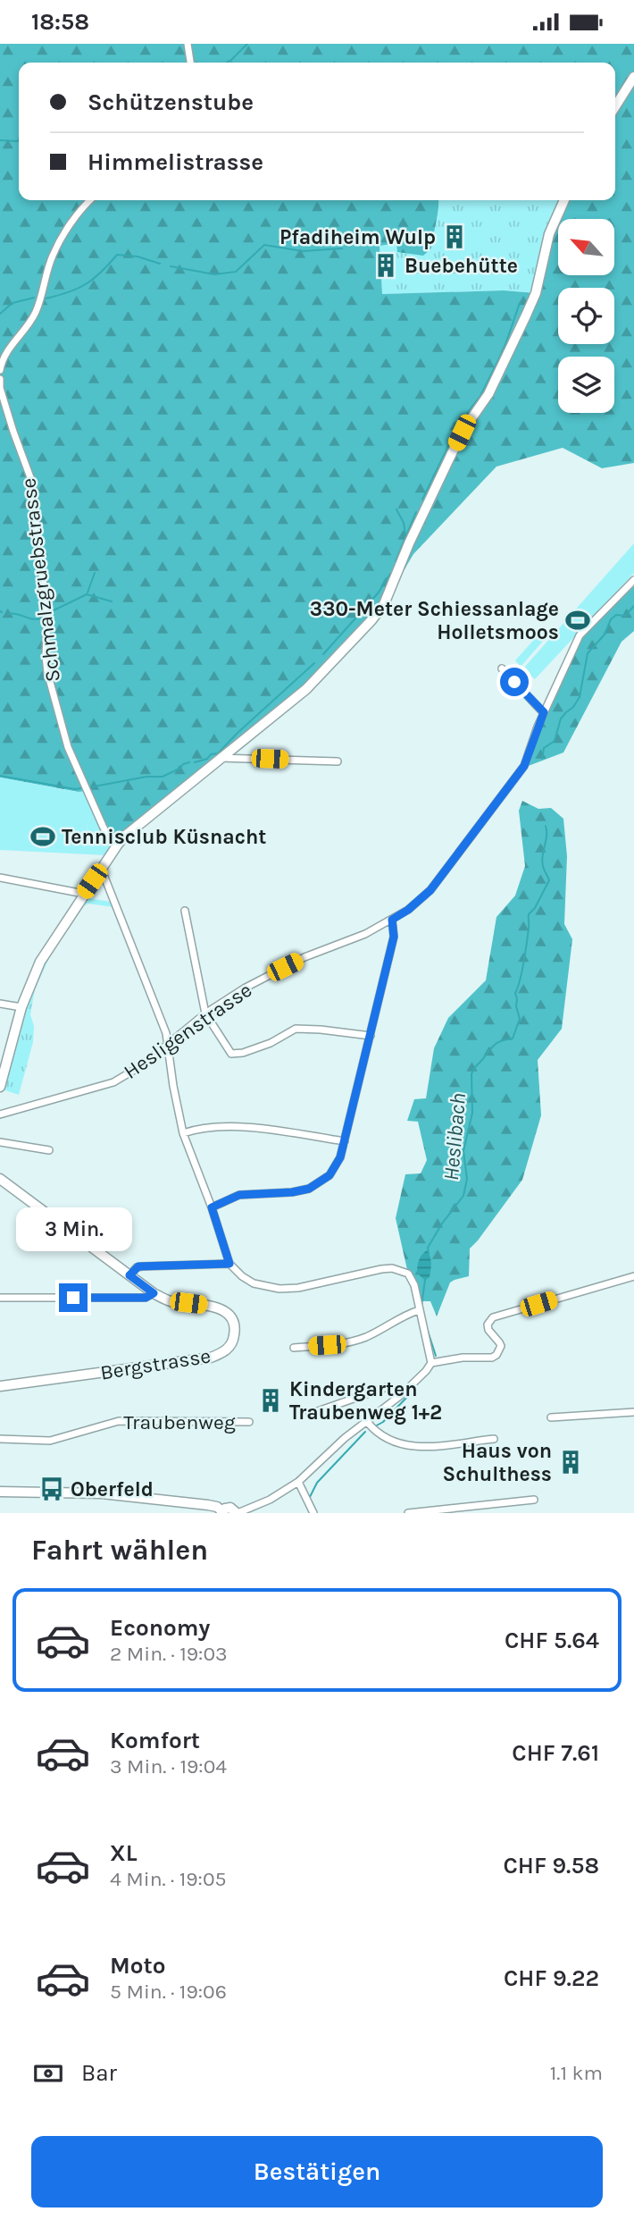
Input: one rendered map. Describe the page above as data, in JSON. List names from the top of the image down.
{
  "streets": {
    "street": [
      "Schmalzgruebstrasse",
      "Hesligenstrasse",
      "Bergstrasse",
      "Traubenweg"
    ]
  },
  "water": ["Heslibach"],
  "places": {
    "building": [
      "Pfadiheim Wulp",
      "Buebehütte",
      "Kindergarten Traubenweg 1+2",
      "Haus von Schulthess"
    ],
    "sports": ["330-Meter Schiessanlage Holletsmoos", "Tennisclub Küsnacht"],
    "bus stop": ["Oberfeld"]
  },
  "north": "top left",
  "page": {
    "status": "18:58",
    "banner": ["Schützenstube", "Himmelistrasse"],
    "bubble": "3 Min.",
    "heading": "Fahrt wählen",
    "list": [
      {
        "name": "Economy",
        "note": "2 Min. · 19:03",
        "value": "CHF 5.64"
      },
      {
        "name": "Komfort",
        "note": "3 Min. · 19:04",
        "value": "CHF 7.61"
      },
      {
        "name": "XL",
        "note": "4 Min. · 19:05",
        "value": "CHF 9.58"
      },
      {
        "name": "Moto",
        "note": "5 Min. · 19:06",
        "value": "CHF 9.22"
      }
    ],
    "pay": ["Bar", "1.1 km"],
    "buttons": "Bestätigen"
  }
}
